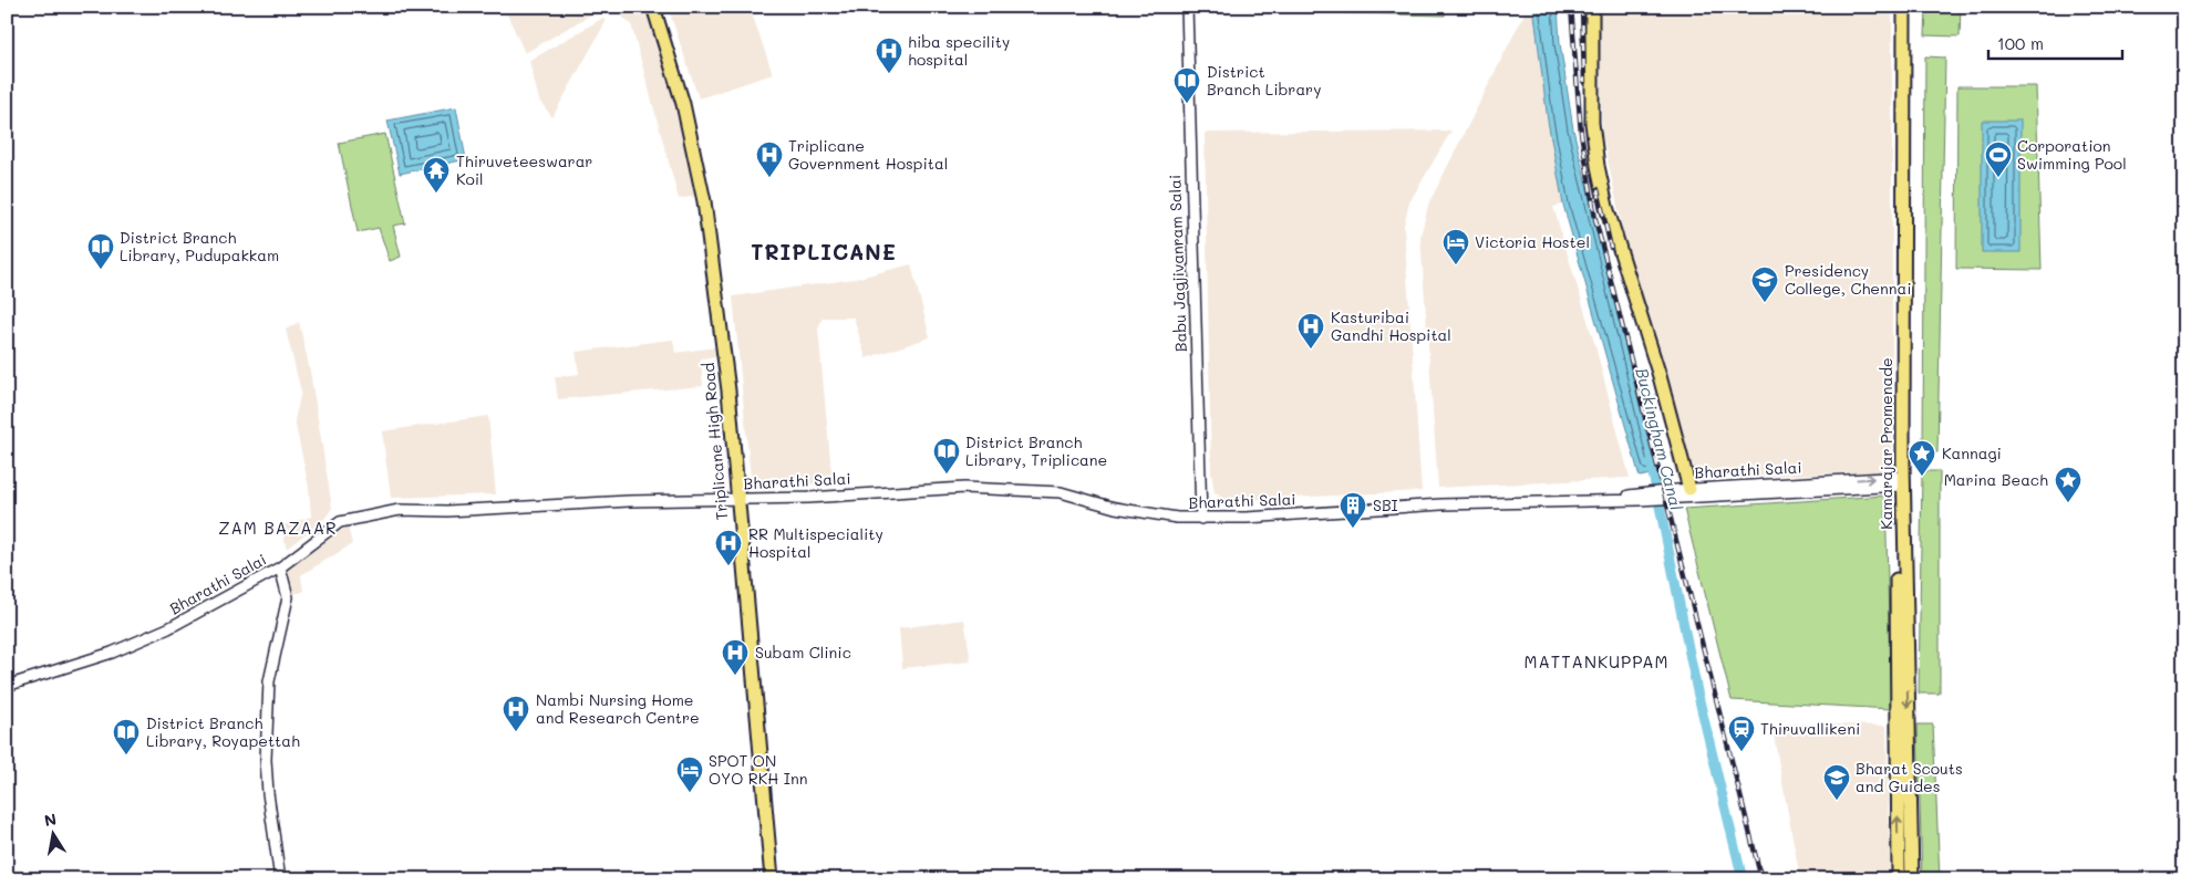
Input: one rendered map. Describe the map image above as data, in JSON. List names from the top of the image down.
{
  "streets": {
    "main road": ["Triplicane High Road", "Kamarajar Promenade"],
    "street": ["Babu Jagjivanram Salai", "Bharathi Salai"]
  },
  "crossings": [
    ["Babu Jagjivanram Salai", "Bharathi Salai"],
    ["Triplicane High Road", "Bharathi Salai"],
    ["Kamarajar Promenade", "Bharathi Salai"]
  ],
  "districts": ["TRIPLICANE", "ZAM BAZAAR", "MATTANKUPPAM"],
  "water": ["Buckingham Canal"],
  "places": {
    "hospital": [
      "hiba specility hospital",
      "Triplicane Government Hospital",
      "Kasturibai Gandhi Hospital",
      "RR Multispeciality Hospital",
      "Subam Clinic",
      "Nambi Nursing Home and Research Centre"
    ],
    "library": [
      "District Branch Library",
      "District Branch Library, Pudupakkam",
      "District Branch Library, Triplicane",
      "District Branch Library, Royapettah"
    ],
    "sports": ["Corporation Swimming Pool"],
    "temple": ["Thiruveteeswarar Koil"],
    "hotel": ["Victoria Hostel", "SPOT ON OYO RKH Inn"],
    "school or university": ["Presidency College, Chennai", "Bharat Scouts and Guides"],
    "place": ["Kannagi", "Marina Beach"],
    "building": ["SBI"],
    "station": ["Thiruvallikeni"]
  },
  "scale_bar": "100 m",
  "north": "top"
}
